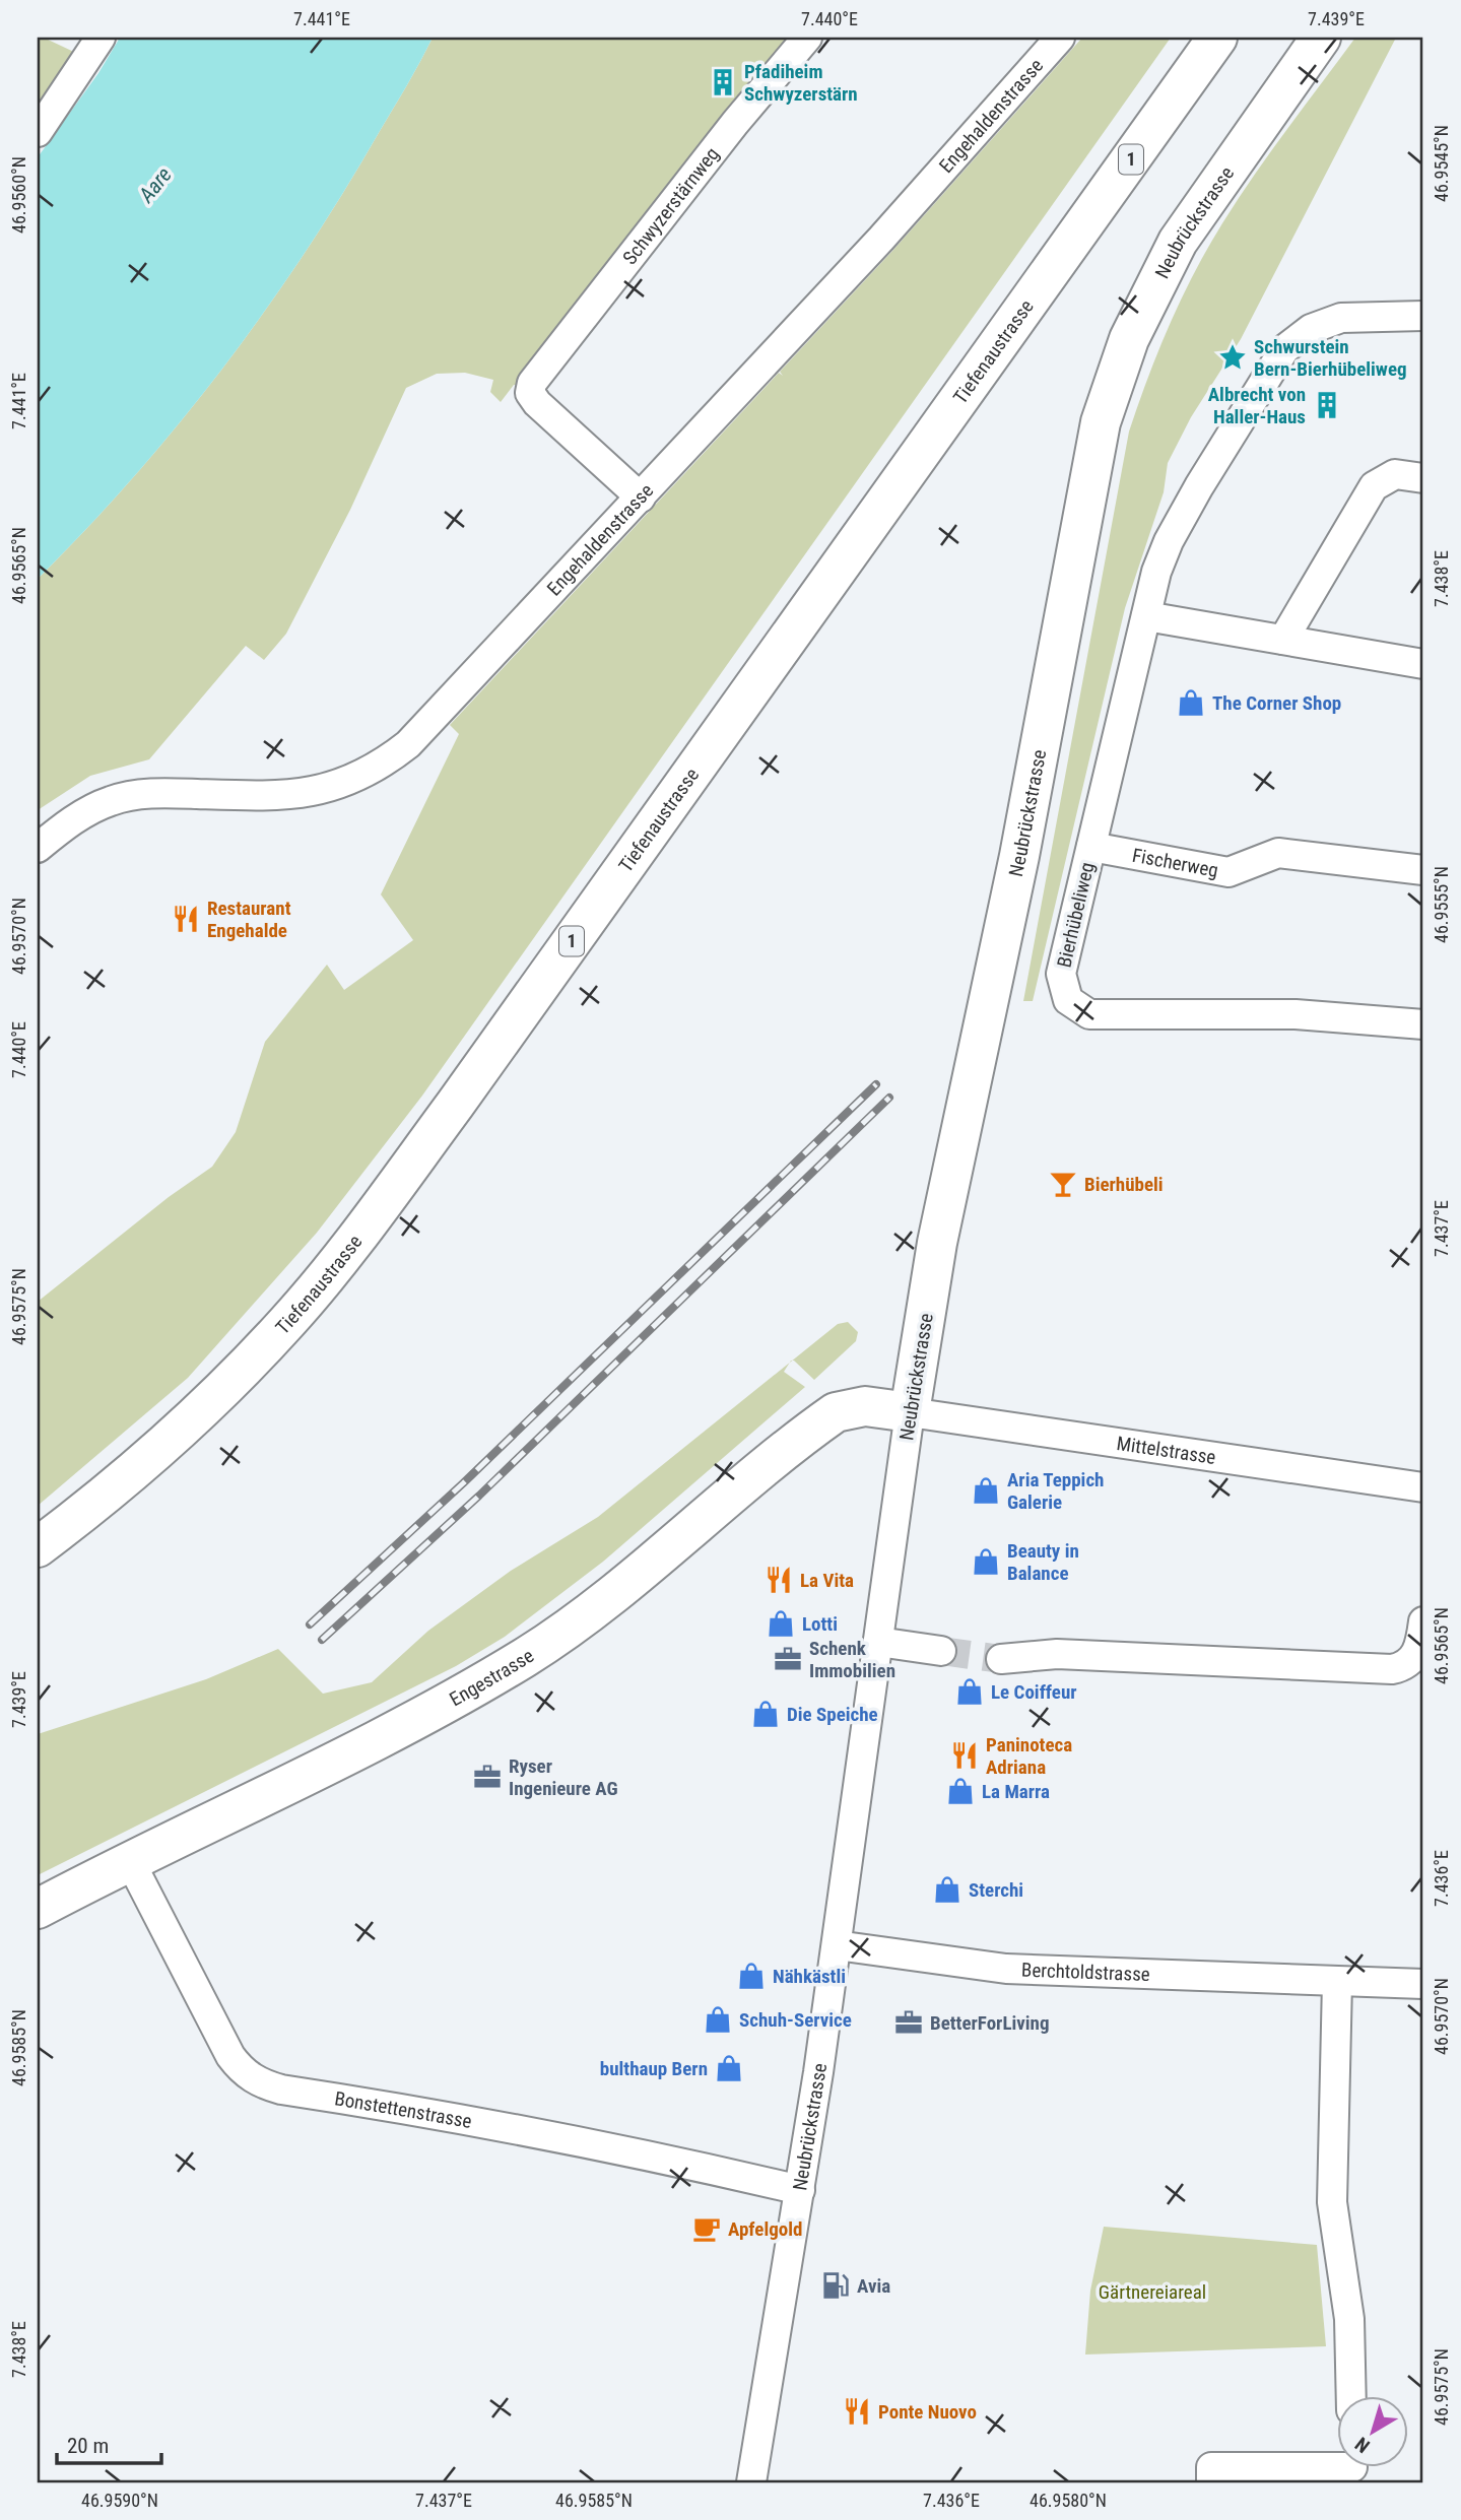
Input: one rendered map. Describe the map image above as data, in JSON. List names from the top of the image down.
{
  "streets": {
    "street": [
      "Engehaldenstrasse",
      "1",
      "Schwyzerstärnweg",
      "Neubrückstrasse",
      "Tiefenaustrasse",
      "Fischerweg",
      "Bierhübeliweg",
      "Mittelstrasse",
      "Engestrasse",
      "Berchtoldstrasse",
      "Bonstettenstrasse"
    ]
  },
  "crossings": [
    ["Engehaldenstrasse", "Schwyzerstärnweg"],
    ["Neubrückstrasse", "Mittelstrasse"],
    ["Neubrückstrasse", "Engestrasse"],
    ["Neubrückstrasse", "Berchtoldstrasse"],
    ["Neubrückstrasse", "Bonstettenstrasse"],
    ["Fischerweg", "Bierhübeliweg"],
    ["Mittelstrasse", "Engestrasse"],
    ["Engestrasse", "Bonstettenstrasse"]
  ],
  "water": ["Aare"],
  "parks": ["Gärtnereiareal"],
  "places": {
    "building": ["Pfadiheim Schwyzerstärn", "Albrecht von Haller-Haus"],
    "place": ["Schwurstein Bern-Bierhübeliweg"],
    "shop": [
      "The Corner Shop",
      "Aria Teppich Galerie",
      "Beauty in Balance",
      "Lotti",
      "Le Coiffeur",
      "Die Speiche",
      "La Marra",
      "Sterchi",
      "Nähkästli",
      "Schuh-Service",
      "bulthaup Bern"
    ],
    "restaurant": [
      "Restaurant Engehalde",
      "La Vita",
      "Paninoteca Adriana",
      "Ponte Nuovo"
    ],
    "bar": ["Bierhübeli"],
    "office": ["Schenk Immobilien", "Ryser Ingenieure AG", "BetterForLiving"],
    "cafe": ["Apfelgold"],
    "fuel station": ["Avia"]
  },
  "scale_bar": "20 m",
  "north": "bottom left",
  "coordinates": [
    "7.441°E",
    "7.440°E",
    "7.439°E",
    "46.9545°N",
    "46.9560°N",
    "46.9565°N",
    "7.438°E",
    "46.9555°N",
    "46.9570°N",
    "7.437°E",
    "46.9575°N",
    "7.436°E",
    "46.9585°N",
    "46.9590°N",
    "46.9580°N"
  ]
}
